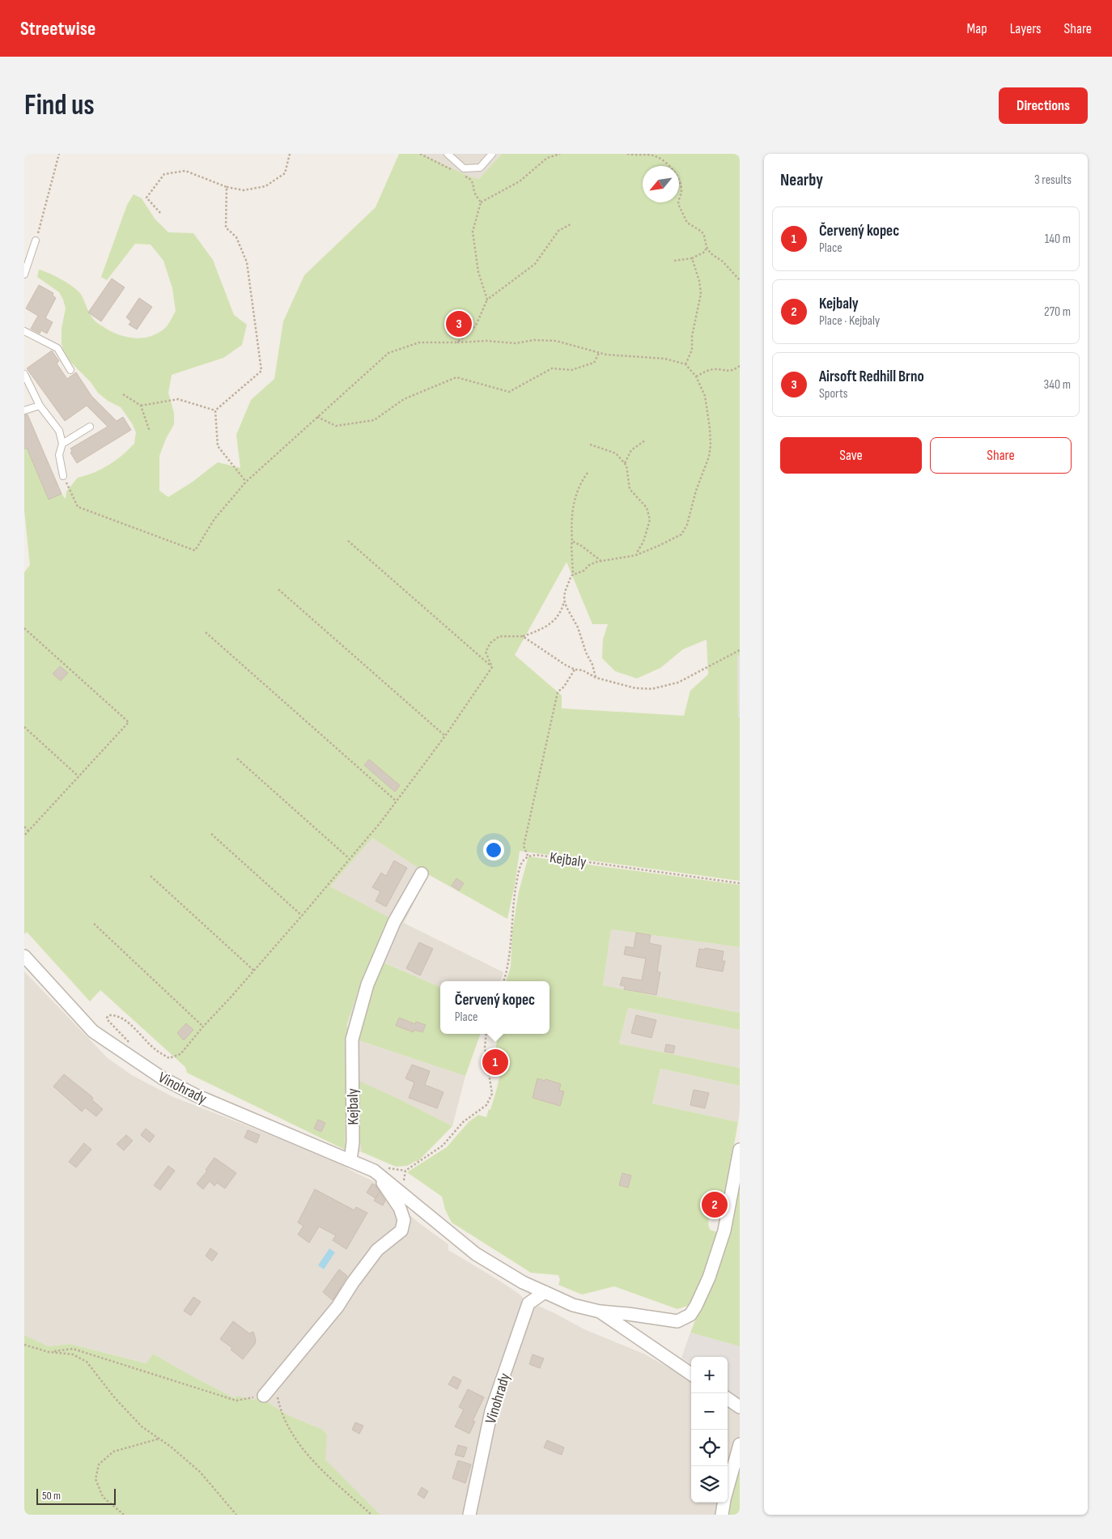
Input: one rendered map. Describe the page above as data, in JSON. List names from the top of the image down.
{
  "streets": {
    "street": ["Kejbaly", "Vinohrady"]
  },
  "crossings": [
    ["Kejbaly", "Vinohrady"]
  ],
  "scale_bar": "50 m",
  "north": "bottom left",
  "page": {
    "header": "Streetwise",
    "nav": ["Map", "Layers", "Share"],
    "buttons": [
      "Directions",
      ["Save", "Share"]
    ],
    "title": "Find us",
    "heading": ["Nearby", "3 results"],
    "list": [
      {
        "mark": "1",
        "name": "Červený kopec",
        "note": "Place",
        "value": "140 m"
      },
      {
        "mark": "2",
        "name": "Kejbaly",
        "note": "Place · Kejbaly",
        "value": "270 m"
      },
      {
        "mark": "3",
        "name": "Airsoft Redhill Brno",
        "note": "Sports",
        "value": "340 m"
      }
    ],
    "pins": ["3", "1", "2"],
    "popup": ["Červený kopec", "Place"],
    "map_buttons": ["+", "−"],
    "scale": "50 m"
  }
}
